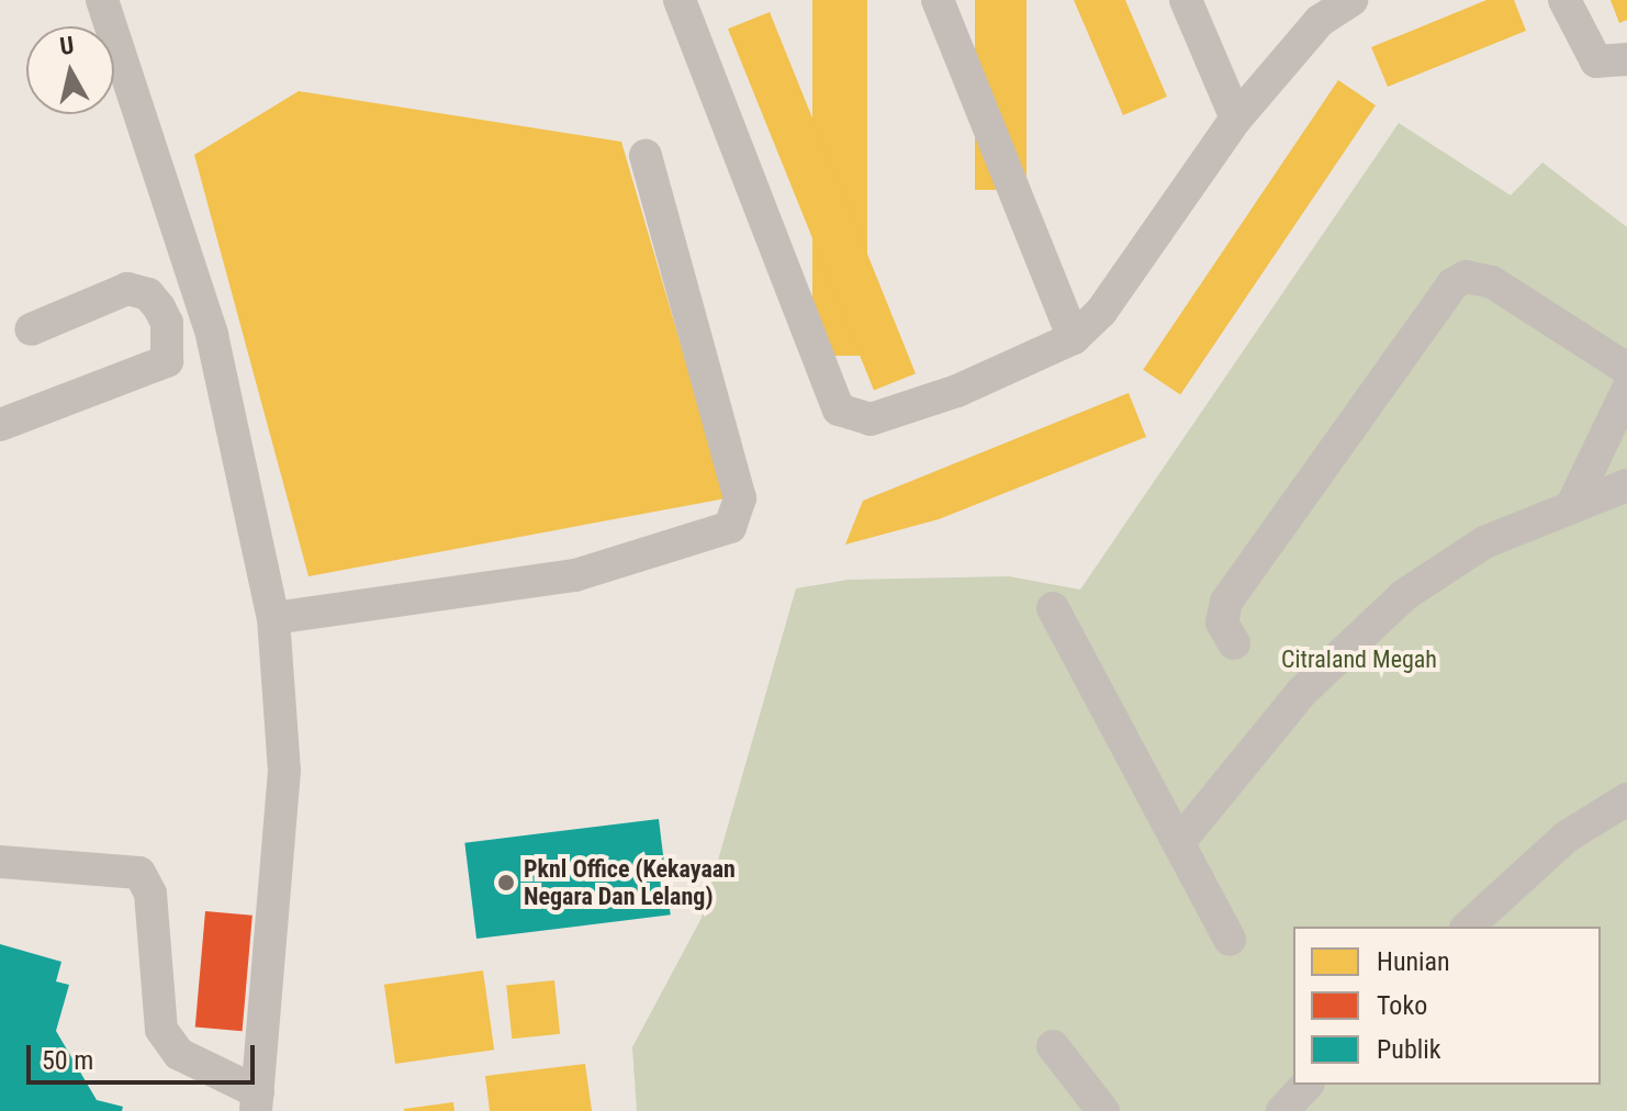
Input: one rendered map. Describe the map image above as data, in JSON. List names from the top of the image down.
{
  "parks": ["Citraland Megah"],
  "places": ["Pknl Office (Kekayaan Negara Dan Lelang)"],
  "legend": ["Hunian", "Toko", "Publik"],
  "scale_bar": "50 m",
  "north": "top"
}
